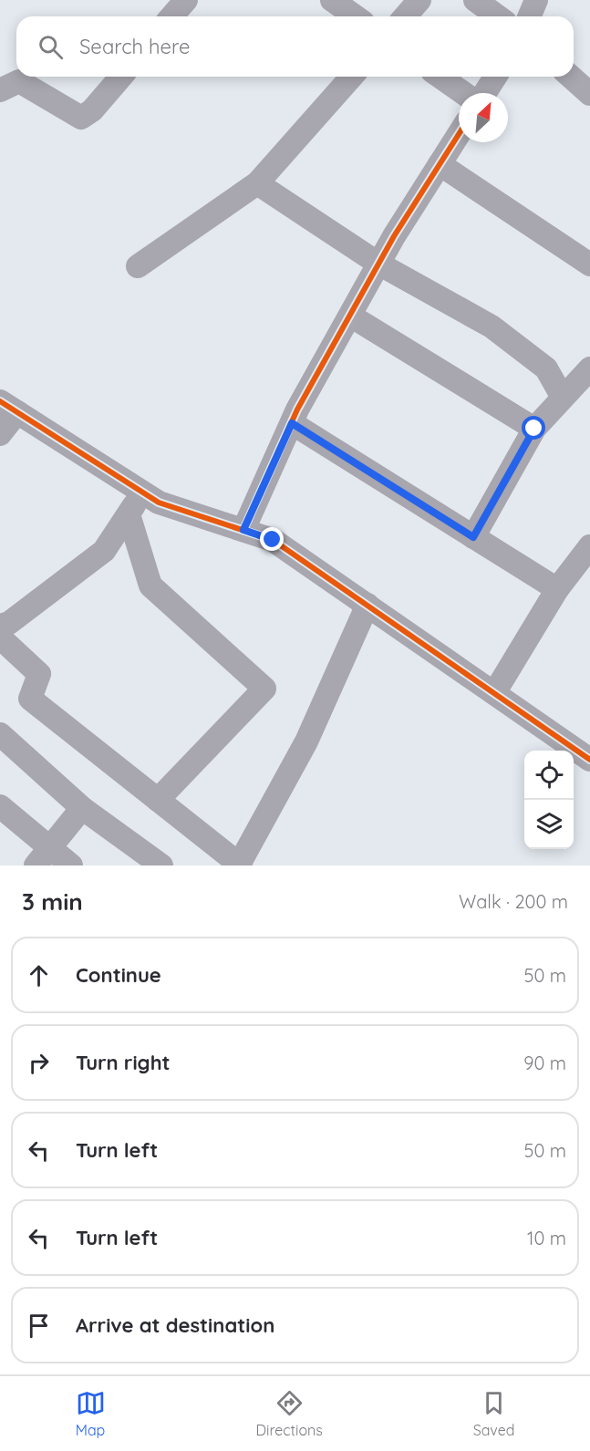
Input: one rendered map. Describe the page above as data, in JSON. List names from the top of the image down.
{
  "north": "top right",
  "page": {
    "search": "Search here",
    "heading": ["3 min", "Walk · 200 m"],
    "list": [
      ["Continue", "50 m"],
      ["Turn right", "90 m"],
      ["Turn left", "50 m"],
      ["Turn left", "10 m"],
      "Arrive at destination"
    ],
    "nav": ["Map", "Directions", "Saved"]
  }
}
